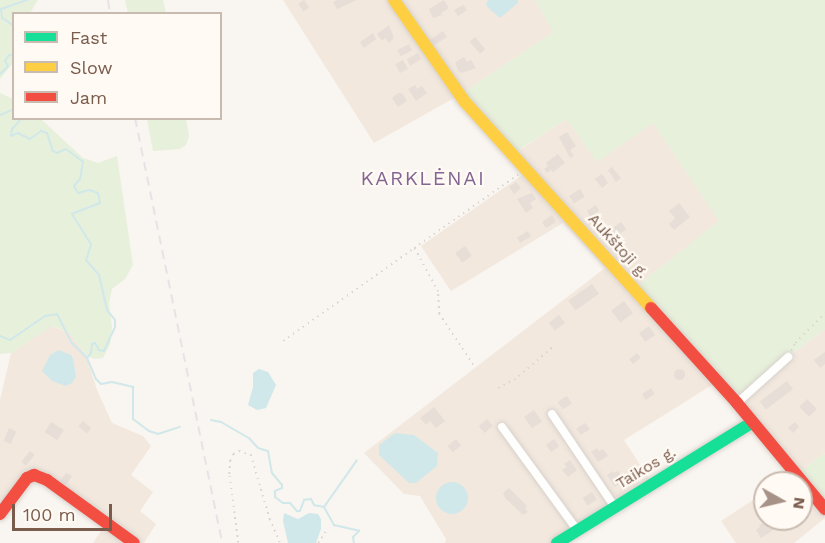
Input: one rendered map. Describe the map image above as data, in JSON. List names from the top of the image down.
{
  "streets": {
    "street": ["Aukštoji g.", "Taikos g."]
  },
  "crossings": [
    ["Aukštoji g.", "Taikos g."]
  ],
  "districts": ["KARKLĖNAI"],
  "legend": ["Fast", "Slow", "Jam"],
  "scale_bar": "100 m",
  "north": "right"
}
